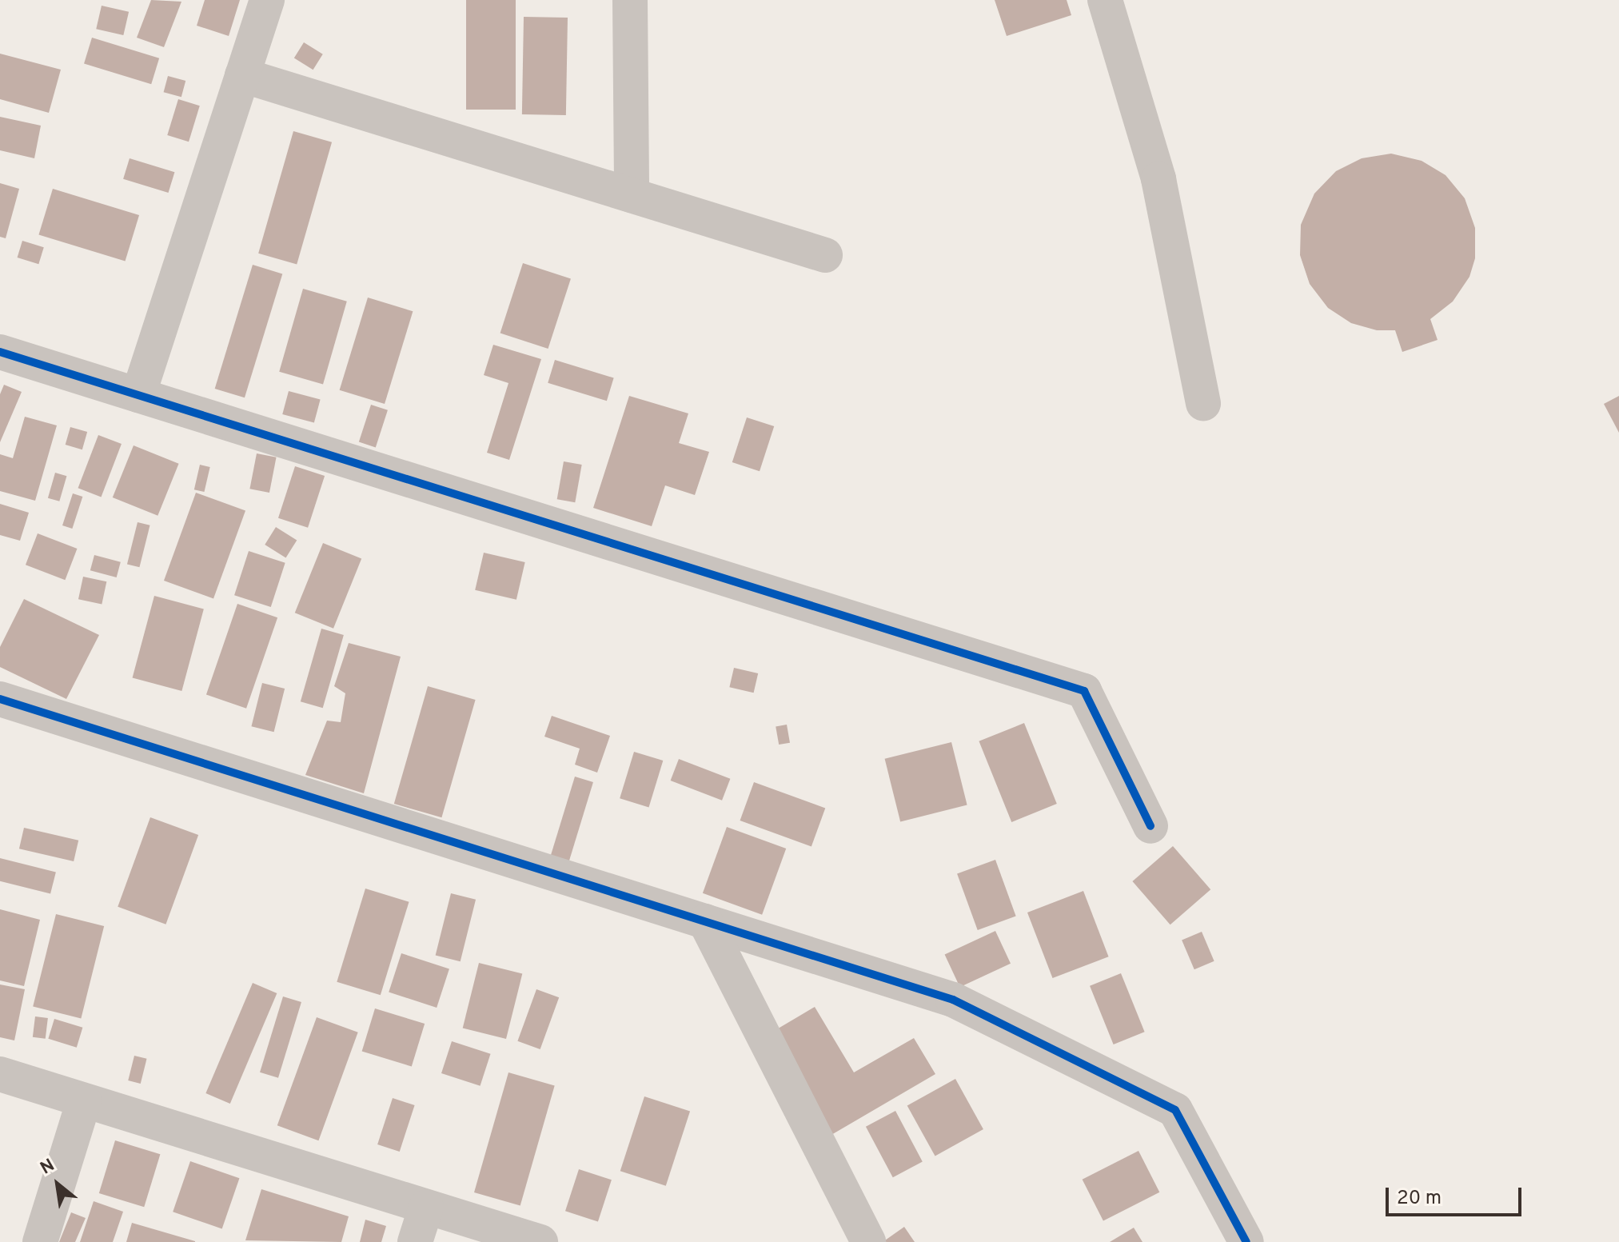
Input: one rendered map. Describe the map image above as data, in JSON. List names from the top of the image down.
{
  "scale_bar": "20 m",
  "north": "top left"
}
